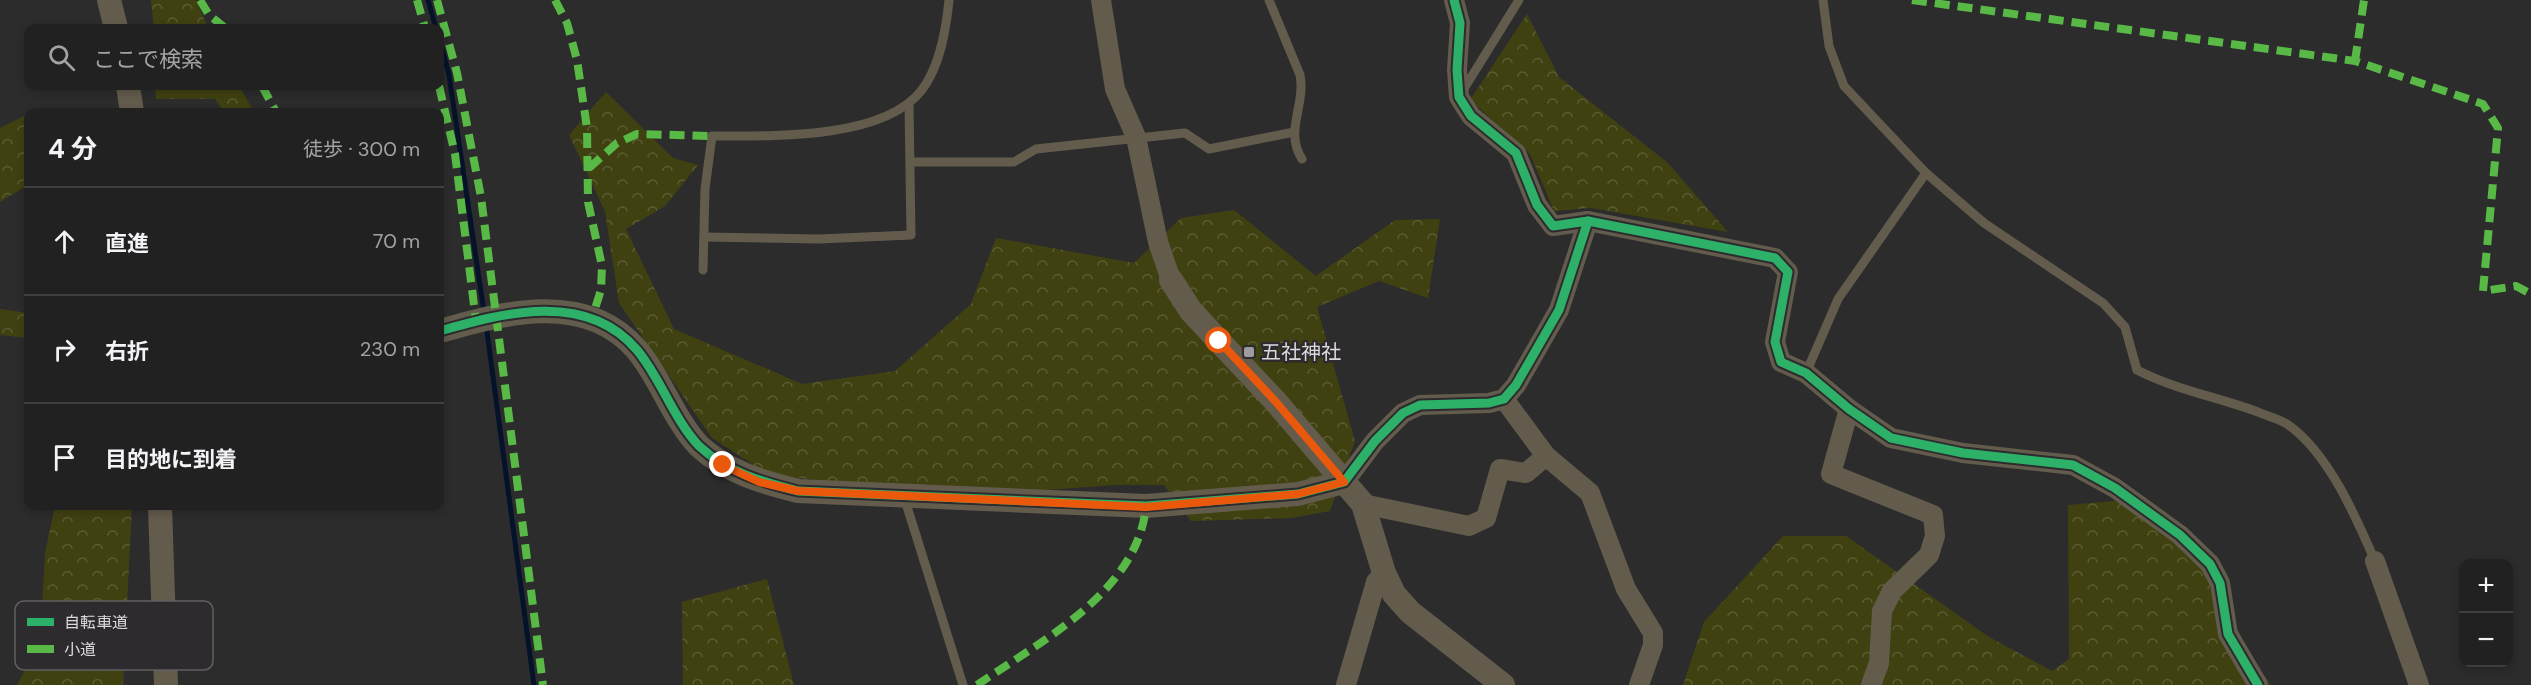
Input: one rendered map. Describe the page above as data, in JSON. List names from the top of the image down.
{
  "places": {
    "transit": ["五社神社"]
  },
  "legend": ["自転車道", "小道"],
  "page": {
    "search": "ここで検索",
    "heading": ["4 分", "徒歩 · 300 m"],
    "list": [
      ["直進", "70 m"],
      ["右折", "230 m"],
      "目的地に到着"
    ],
    "map_buttons": ["+", "−"]
  }
}
